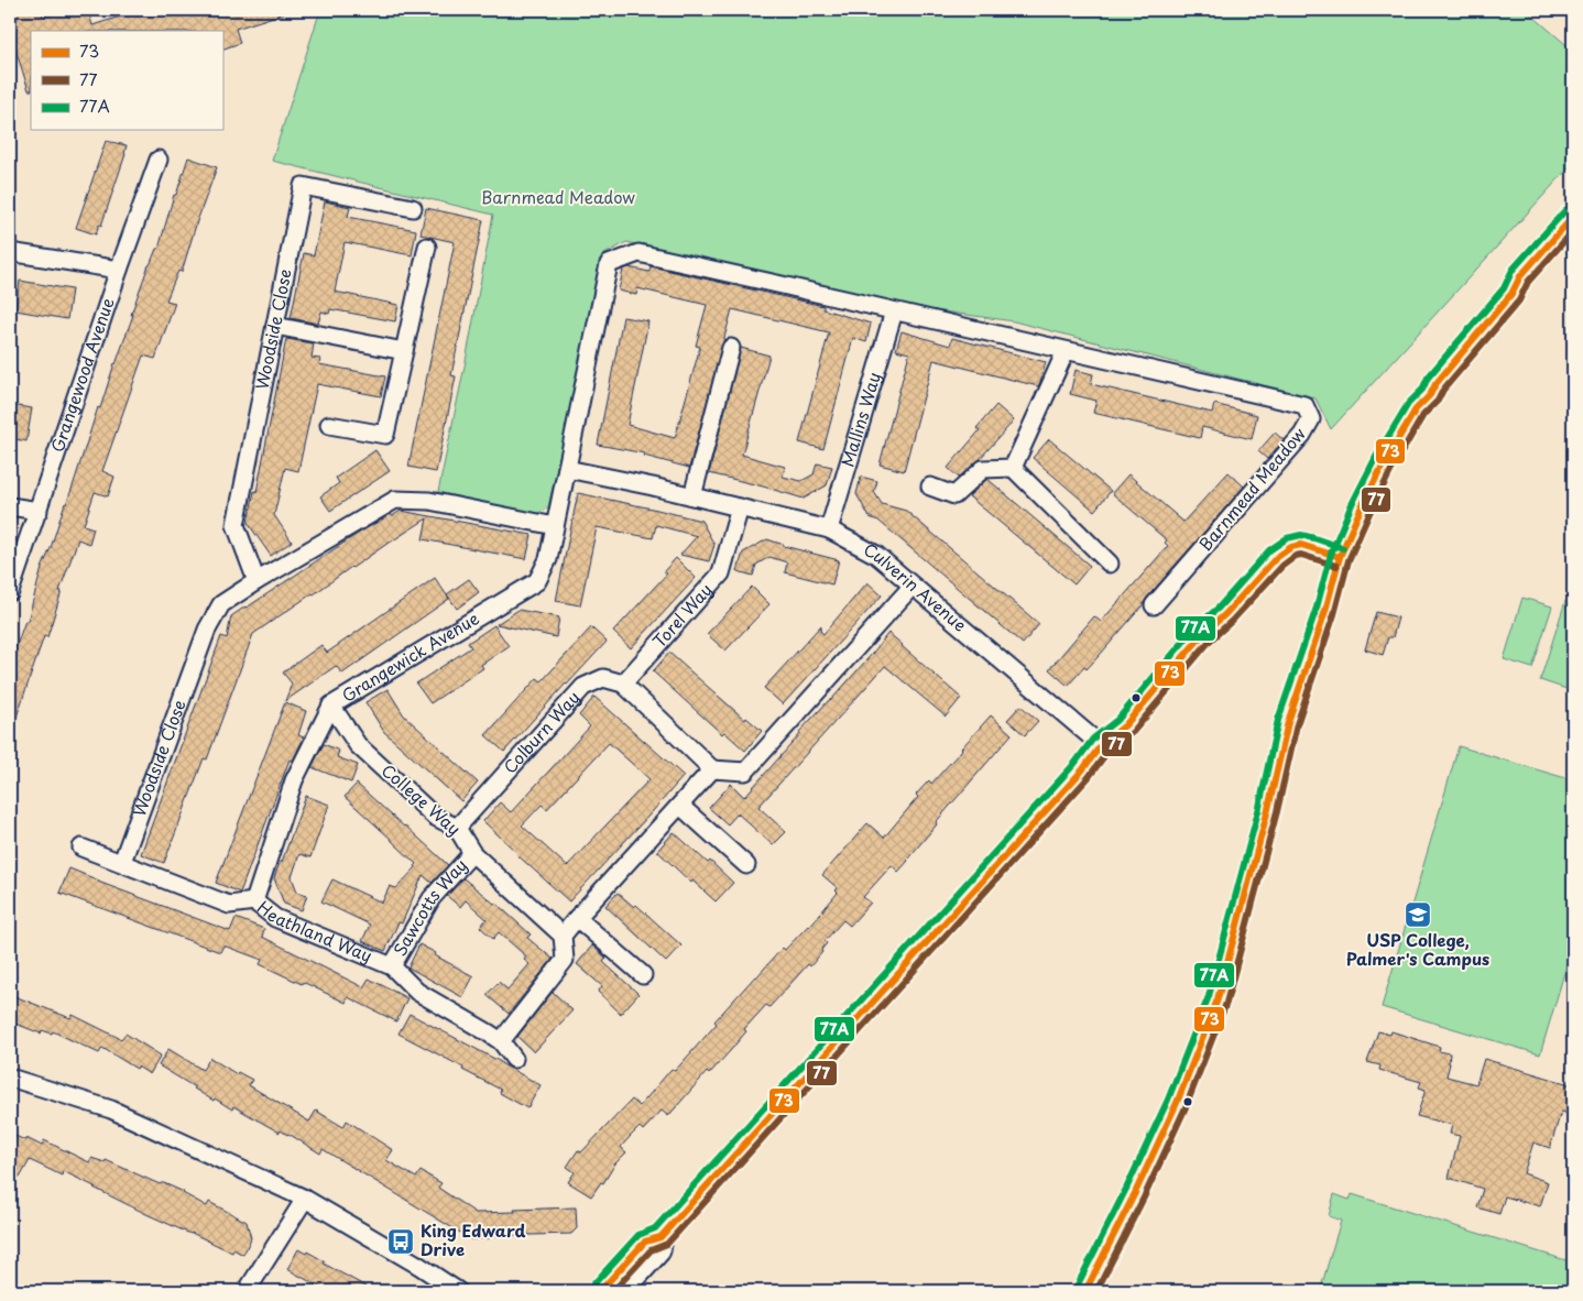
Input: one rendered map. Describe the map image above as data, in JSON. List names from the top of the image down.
{
  "streets": {
    "street": [
      "Woodside Close",
      "Grangewood Avenue",
      "Mallins Way",
      "Barnmead Meadow",
      "Culverin Avenue",
      "Torel Way",
      "Grangewick Avenue",
      "Colburn Way",
      "College Way",
      "Sawcotts Way",
      "Heathland Way"
    ]
  },
  "crossings": [
    ["Woodside Close", "Grangewick Avenue"],
    ["Woodside Close", "Heathland Way"],
    ["Mallins Way", "Barnmead Meadow"],
    ["Mallins Way", "Culverin Avenue"],
    ["Barnmead Meadow", "Grangewick Avenue"],
    ["Culverin Avenue", "Torel Way"],
    ["Culverin Avenue", "Grangewick Avenue"],
    ["Torel Way", "Colburn Way"],
    ["Grangewick Avenue", "College Way"],
    ["Grangewick Avenue", "Heathland Way"],
    ["Colburn Way", "College Way"],
    ["College Way", "Sawcotts Way"],
    ["Sawcotts Way", "Heathland Way"]
  ],
  "parks": ["Barnmead Meadow"],
  "places": {
    "school or university": ["USP College, Palmer's Campus"],
    "bus stop": ["King Edward Drive"]
  },
  "lines": ["transit line 77A", "transit line 73", "transit line 77"],
  "legend": ["73", "77", "77A"]
}
